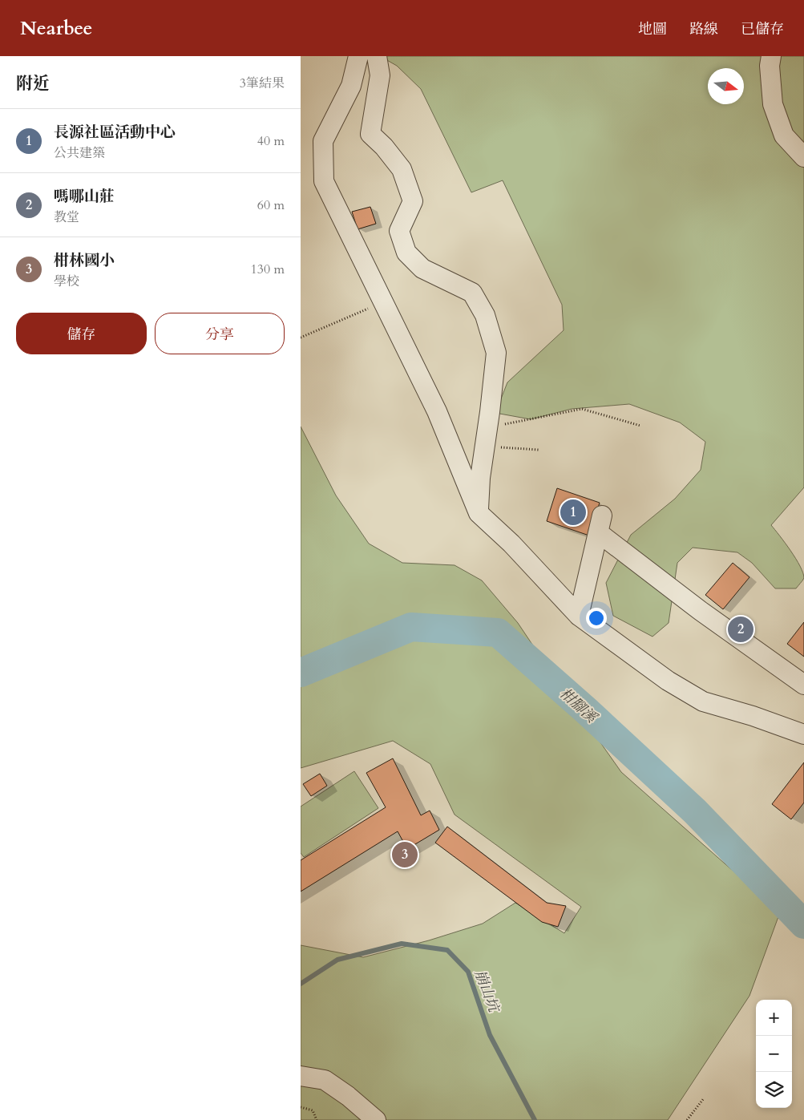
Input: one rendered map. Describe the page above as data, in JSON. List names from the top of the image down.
{
  "water": ["柑腳溪", "崩山坑"],
  "north": "right",
  "page": {
    "header": "Nearbee",
    "nav": ["地圖", "路線", "已儲存"],
    "heading": ["附近", "3筆結果"],
    "list": [
      {
        "mark": "1",
        "name": "長源社區活動中心",
        "note": "公共建築",
        "value": "40 m"
      },
      {
        "mark": "2",
        "name": "嗎哪山莊",
        "note": "教堂",
        "value": "60 m"
      },
      {
        "mark": "3",
        "name": "柑林國小",
        "note": "學校",
        "value": "130 m"
      }
    ],
    "buttons": ["儲存", "分享"],
    "pins": ["1", "2", "3"],
    "map_buttons": ["+", "−"]
  }
}
